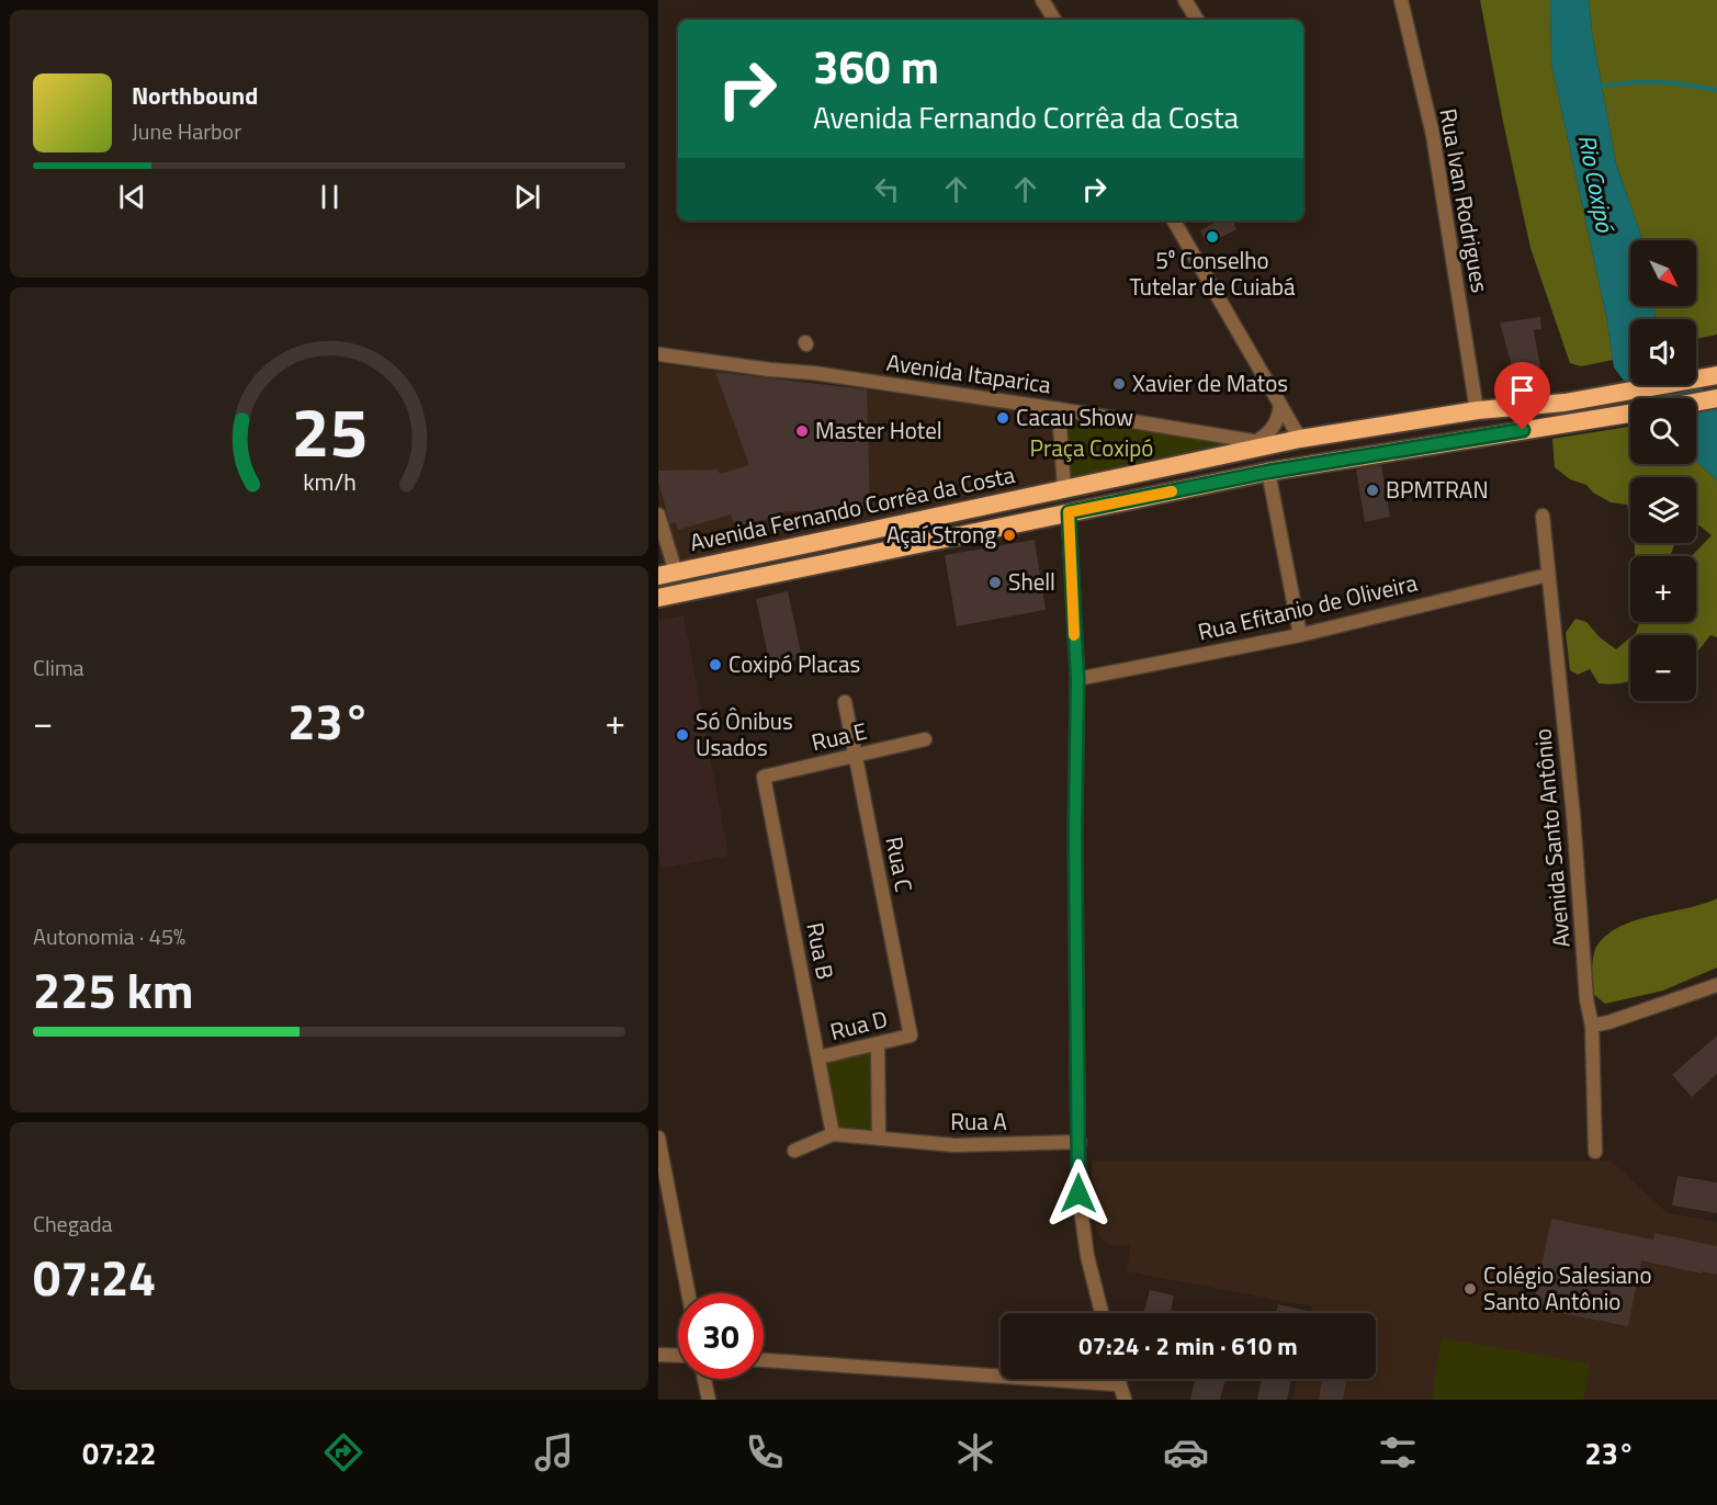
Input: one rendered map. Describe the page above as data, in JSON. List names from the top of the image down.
{
  "streets": {
    "highway": ["Avenida Fernando Corrêa da Costa"],
    "street": [
      "Rua Ivan Rodrigues",
      "Avenida Itaparica",
      "Rua Efitanio de Oliveira",
      "Rua E",
      "Avenida Santo Antônio",
      "Rua C",
      "Rua B",
      "Rua D",
      "Rua A"
    ]
  },
  "crossings": [
    ["Rua Ivan Rodrigues", "Avenida Fernando Corrêa da Costa"],
    ["Avenida Itaparica", "Avenida Fernando Corrêa da Costa"],
    ["Rua Efitanio de Oliveira", "Avenida Santo Antônio"],
    ["Rua E", "Rua C"],
    ["Rua E", "Rua B"],
    ["Rua C", "Rua D"],
    ["Rua B", "Rua D"],
    ["Rua B", "Rua A"]
  ],
  "water": ["Rio Coxipó"],
  "parks": ["Praça Coxipó"],
  "places": [
    "5⁰ Conselho Tutelar de Cuiabá",
    "Xavier de Matos",
    "Cacau Show",
    "Master Hotel",
    "BPMTRAN",
    "Açaí Strong",
    "Shell",
    "Coxipó Placas",
    "Só Ônibus Usados",
    "Colégio Salesiano Santo Antônio"
  ],
  "north": "bottom right",
  "page": {
    "turn": ["360 m", "Avenida Fernando Corrêa da Costa"],
    "song": ["Northbound", "June Harbor"],
    "map_buttons": ["+", "−"],
    "tile": [
      "Clima",
      ["Autonomia · 45%", "225 km"],
      ["Chegada", "07:24"]
    ],
    "heat": ["−", "23°", "+"],
    "limit": "30",
    "trip": "07:24 · 2 min · 610 m",
    "tabs": ["07:22", "23°"],
    "gauge": ["25", "km/h"]
  }
}
